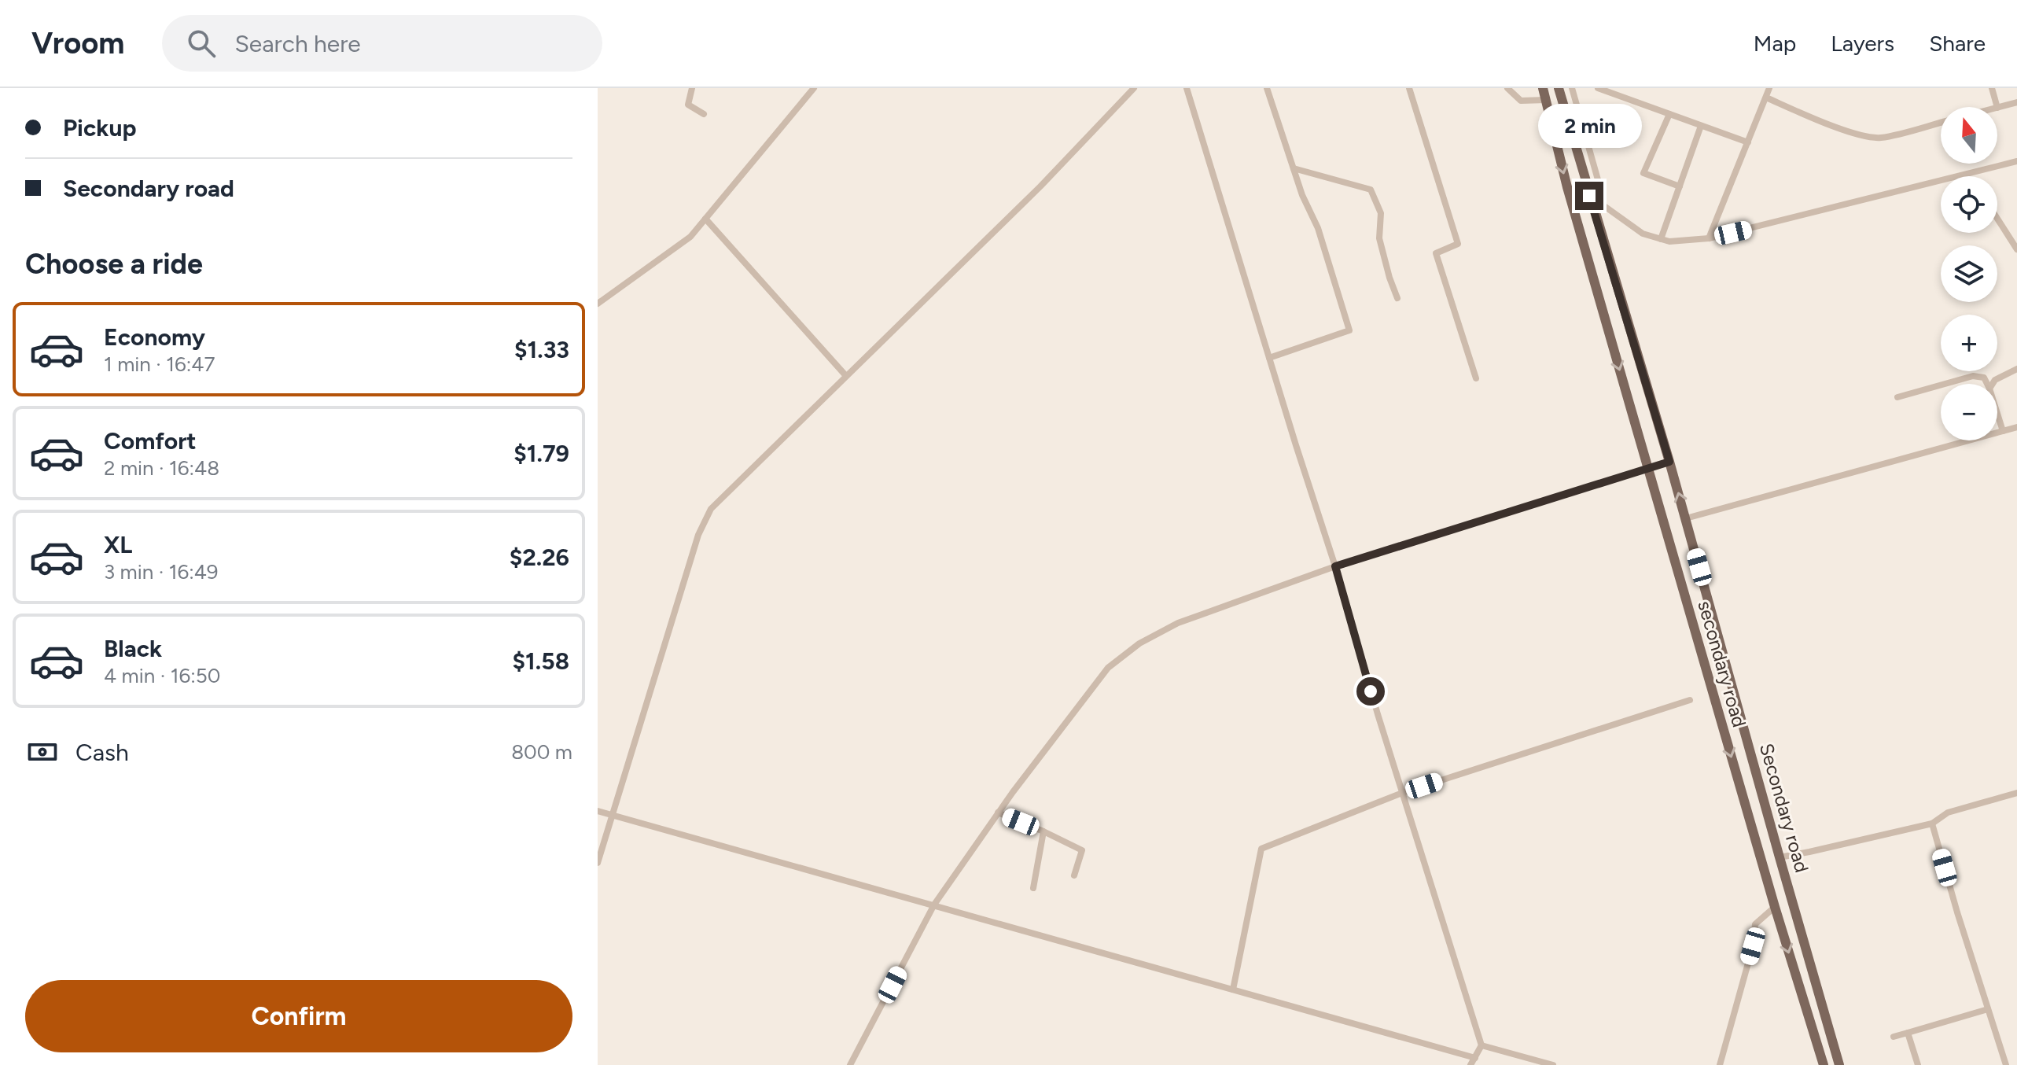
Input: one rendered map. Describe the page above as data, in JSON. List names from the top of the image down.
{
  "streets": {
    "main road": ["secondary road", "Secondary road"]
  },
  "one_way": ["secondary road"],
  "north": "top",
  "page": {
    "header": "Vroom",
    "search": "Search here",
    "nav": ["Map", "Layers", "Share"],
    "banner": ["Pickup", "Secondary road"],
    "bubble": "2 min",
    "map_buttons": ["+", "−"],
    "heading": "Choose a ride",
    "list": [
      {
        "name": "Economy",
        "note": "1 min · 16:47",
        "value": "$1.33"
      },
      {
        "name": "Comfort",
        "note": "2 min · 16:48",
        "value": "$1.79"
      },
      {
        "name": "XL",
        "note": "3 min · 16:49",
        "value": "$2.26"
      },
      {
        "name": "Black",
        "note": "4 min · 16:50",
        "value": "$1.58"
      }
    ],
    "pay": ["Cash", "800 m"],
    "buttons": "Confirm"
  }
}
